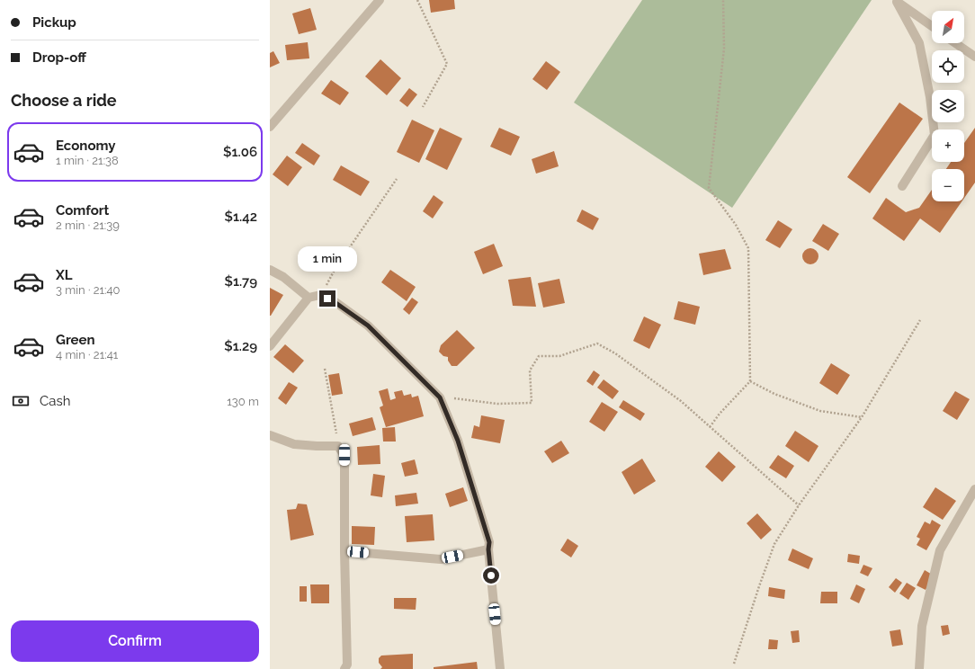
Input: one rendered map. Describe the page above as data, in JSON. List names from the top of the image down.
{
  "north": "top right",
  "page": {
    "banner": ["Pickup", "Drop-off"],
    "map_buttons": ["+", "−"],
    "heading": "Choose a ride",
    "list": [
      {
        "name": "Economy",
        "note": "1 min · 21:38",
        "value": "$1.06"
      },
      {
        "name": "Comfort",
        "note": "2 min · 21:39",
        "value": "$1.42"
      },
      {
        "name": "XL",
        "note": "3 min · 21:40",
        "value": "$1.79"
      },
      {
        "name": "Green",
        "note": "4 min · 21:41",
        "value": "$1.29"
      }
    ],
    "bubble": "1 min",
    "pay": ["Cash", "130 m"],
    "buttons": "Confirm"
  }
}
